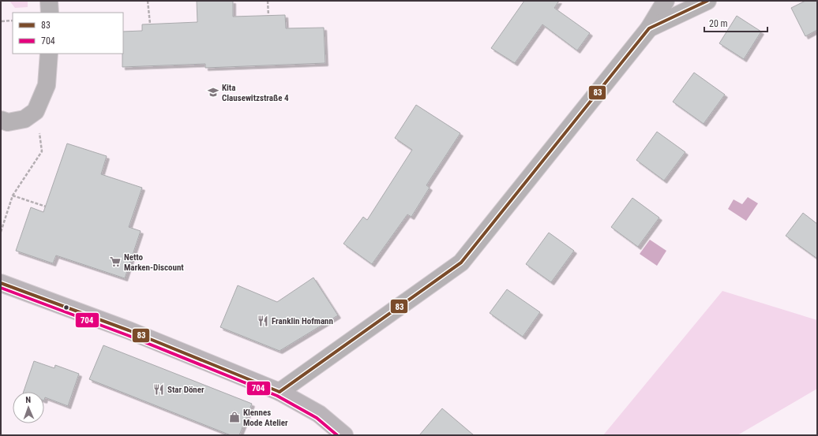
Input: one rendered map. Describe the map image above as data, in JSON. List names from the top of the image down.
{
  "places": {
    "school or university": ["Kita Clausewitzstraße 4"],
    "supermarket": ["Netto Marken-Discount"],
    "restaurant": ["Franklin Hofmann", "Star Döner"],
    "shop": ["Klennes Mode Atelier"]
  },
  "lines": ["transit line 83", "transit line 704"],
  "legend": ["83", "704"],
  "scale_bar": "20 m",
  "north": "top"
}
